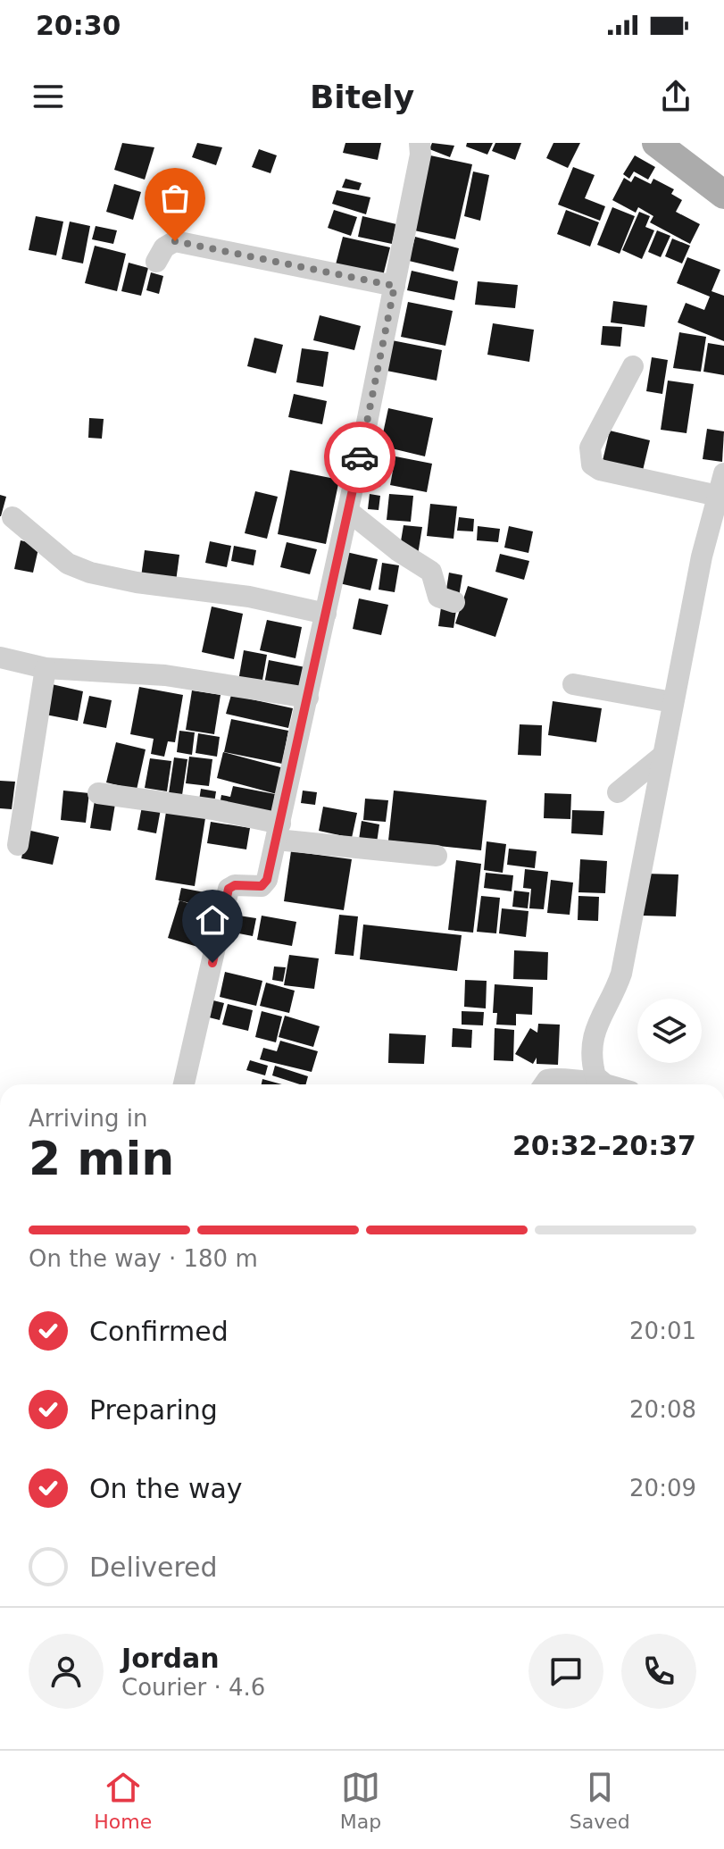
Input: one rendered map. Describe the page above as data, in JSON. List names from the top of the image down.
{
  "page": {
    "status": "20:30",
    "header": "Bitely",
    "heading": ["2 min", "Arriving in", "20:32–20:37"],
    "panel": ["Jordan", "Courier · 4.6"],
    "bar": "On the way · 180 m",
    "list": [
      ["Confirmed", "20:01"],
      ["Preparing", "20:08"],
      ["On the way", "20:09"],
      "Delivered"
    ],
    "tabs": ["Home", "Map", "Saved"]
  }
}
